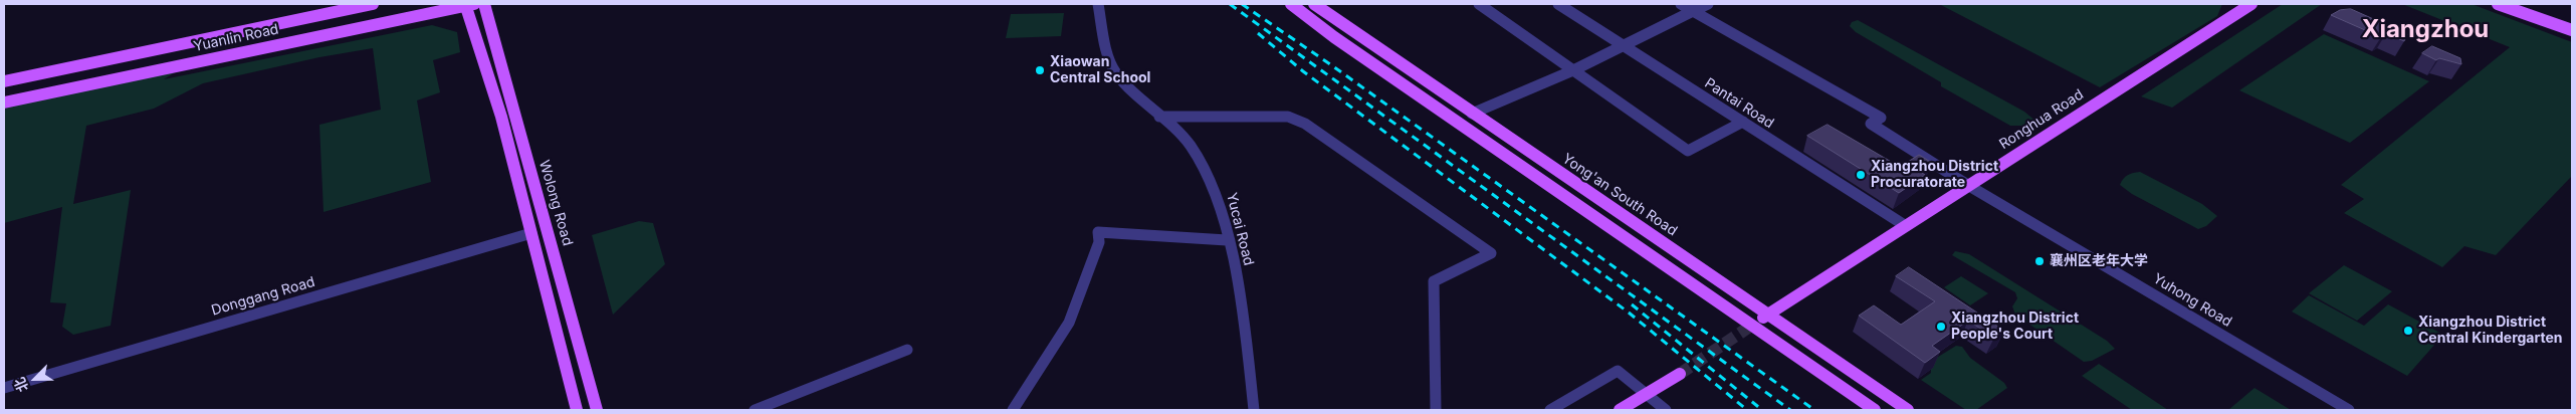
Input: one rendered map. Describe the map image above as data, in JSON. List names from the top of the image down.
{
  "streets": {
    "main road": [
      "Yuanlin Road",
      "Ronghua Road",
      "Yong'an South Road",
      "Wolong Road"
    ],
    "street": [
      "Pantai Road",
      "Yucai Road",
      "Donggang Road",
      "Yuhong Road"
    ]
  },
  "crossings": [
    ["Pantai Road", "Ronghua Road"],
    ["Ronghua Road", "Yong'an South Road"],
    ["Ronghua Road", "Yuhong Road"]
  ],
  "districts": ["Xiangzhou"],
  "places": [
    "Xiaowan Central School",
    "Xiangzhou District Procuratorate",
    "襄州区老年大学",
    "Xiangzhou District People's Court",
    "Xiangzhou District Central Kindergarten"
  ],
  "north": "bottom left"
}
